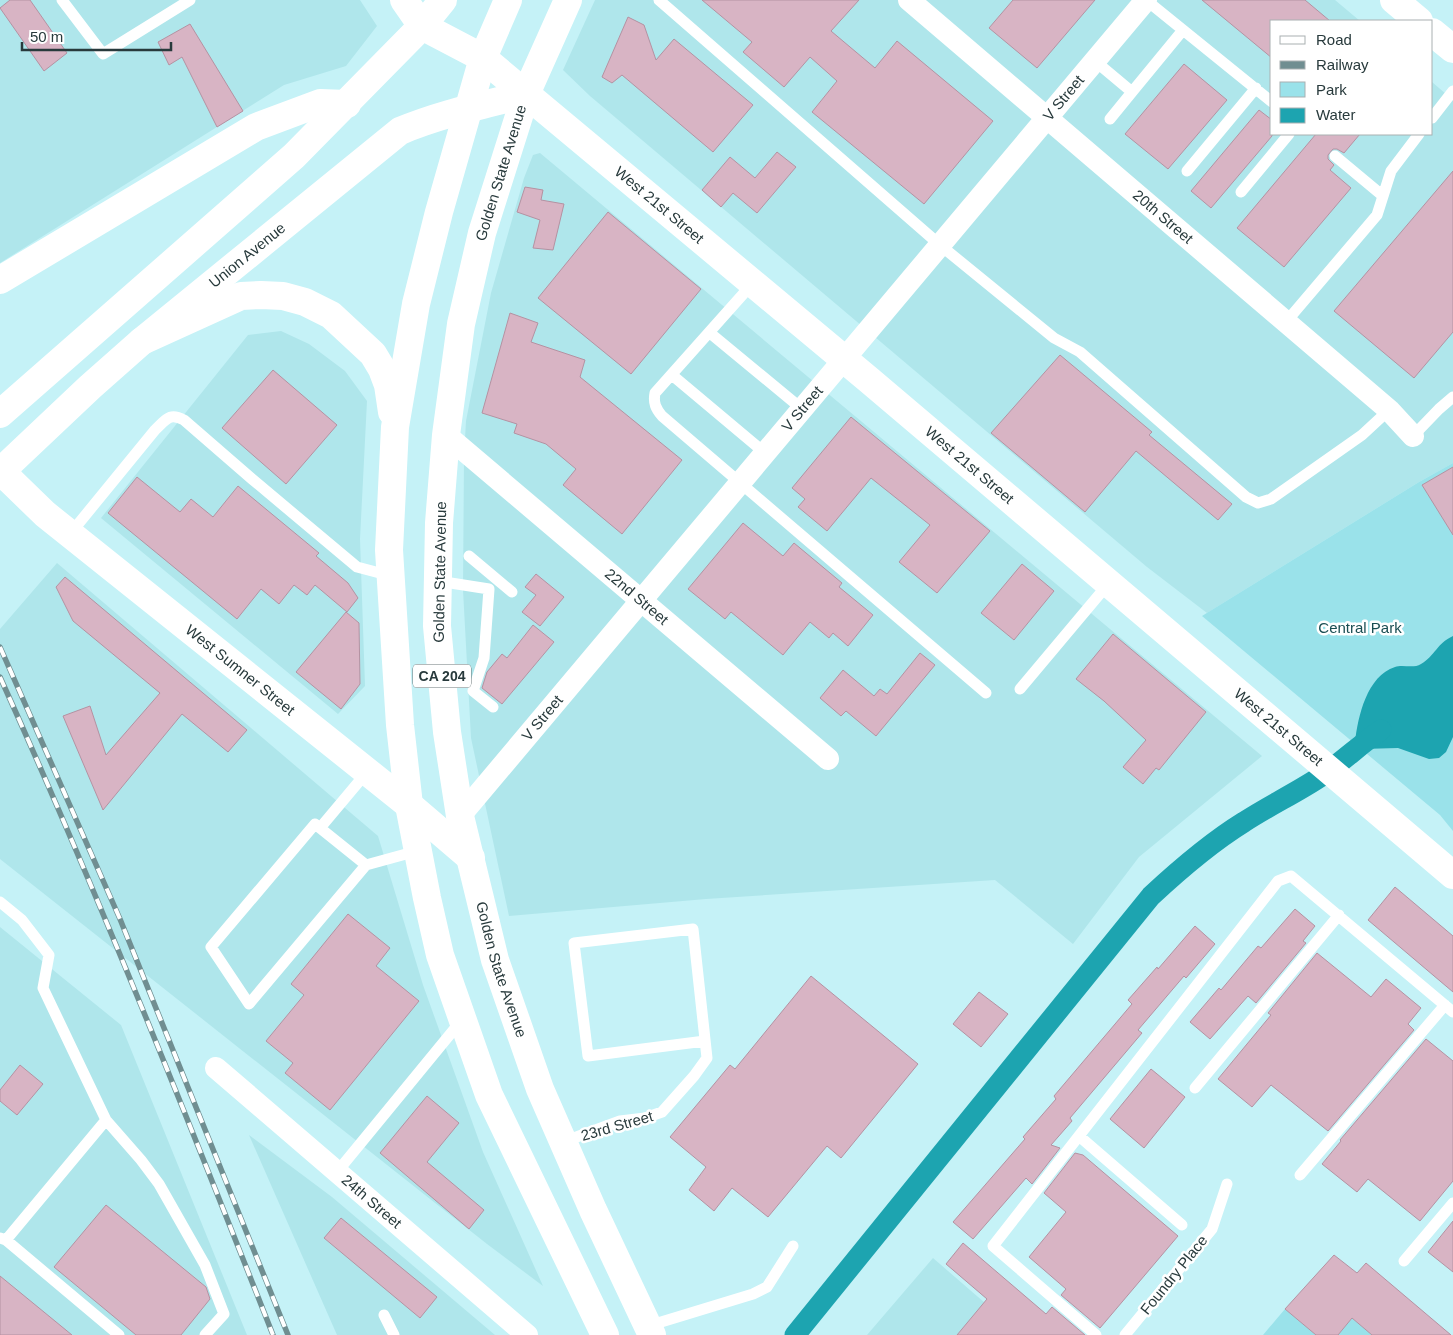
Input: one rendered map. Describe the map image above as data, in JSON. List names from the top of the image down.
{
  "streets": {
    "main road": [
      "Golden State Avenue",
      "West 21st Street",
      "Union Avenue",
      "West Sumner Street",
      "CA 204"
    ],
    "street": [
      "V Street",
      "20th Street",
      "22nd Street",
      "24th Street"
    ],
    "lane": ["23rd Street", "Foundry Place"]
  },
  "crossings": [
    ["V Street", "Golden State Avenue"],
    ["V Street", "West 21st Street"],
    ["V Street", "20th Street"],
    ["V Street", "22nd Street"],
    ["Golden State Avenue", "West 21st Street"],
    ["Golden State Avenue", "Union Avenue"],
    ["Golden State Avenue", "22nd Street"],
    ["Golden State Avenue", "West Sumner Street"],
    ["Golden State Avenue", "23rd Street"],
    ["West 21st Street", "Union Avenue"],
    ["West 21st Street", "CA 204"],
    ["Union Avenue", "West Sumner Street"],
    ["Union Avenue", "CA 204"],
    ["West Sumner Street", "CA 204"]
  ],
  "parks": ["Central Park"],
  "legend": [
    "Road",
    "Railway",
    "Park",
    "Water"
  ],
  "scale_bar": "50 m"
}
